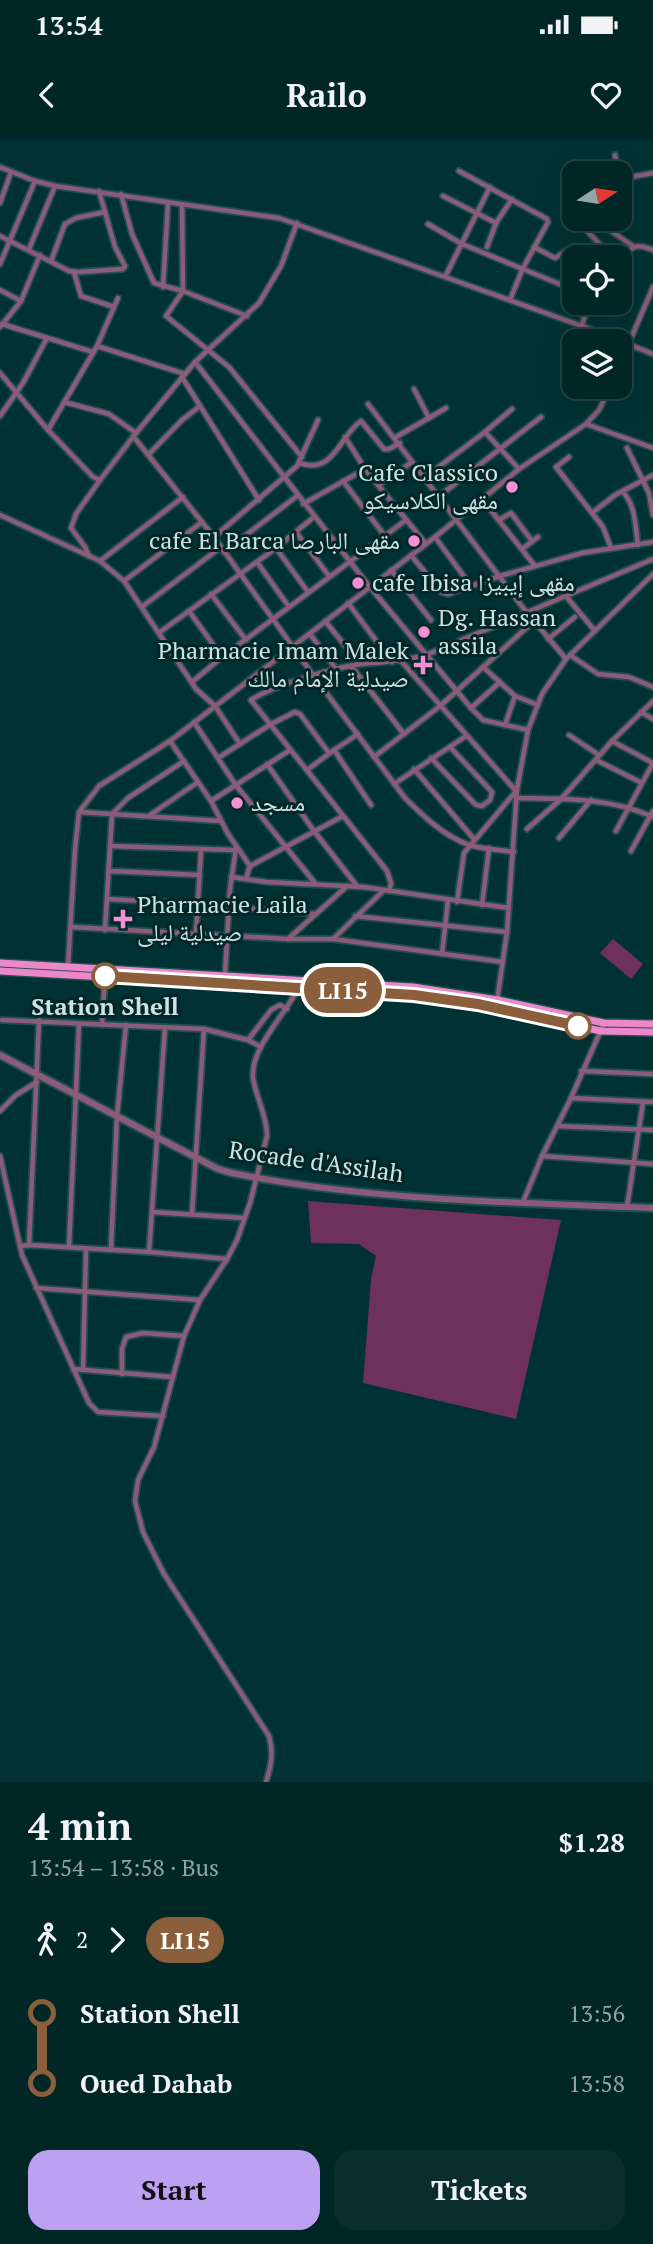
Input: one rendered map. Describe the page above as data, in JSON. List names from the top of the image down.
{
  "streets": {
    "street": ["Rocade d'Assilah"]
  },
  "places": {
    "other": [
      "Cafe Classico مقهى الكلاسيكو",
      "cafe El Barca مقهى البارصا",
      "cafe Ibisa مقهى إيبيزا",
      "Dg. Hassan assila",
      "مسجد",
      "Station Shell"
    ],
    "health": ["Pharmacie Imam Malek صيدلية الإمام مالك", "Pharmacie Laila صيدلية ليلى"]
  },
  "lines": ["bus line LI15"],
  "north": "right",
  "page": {
    "status": "13:54",
    "header": "Railo",
    "on_map": "LI15",
    "heading": ["4 min", "13:54 – 13:58 · Bus", "$1.28"],
    "legs": ["2", "LI15"],
    "list": [
      {
        "name": "Station Shell",
        "value": "13:56"
      },
      {
        "name": "Oued Dahab",
        "value": "13:58"
      }
    ],
    "buttons": ["Start", "Tickets"]
  }
}
